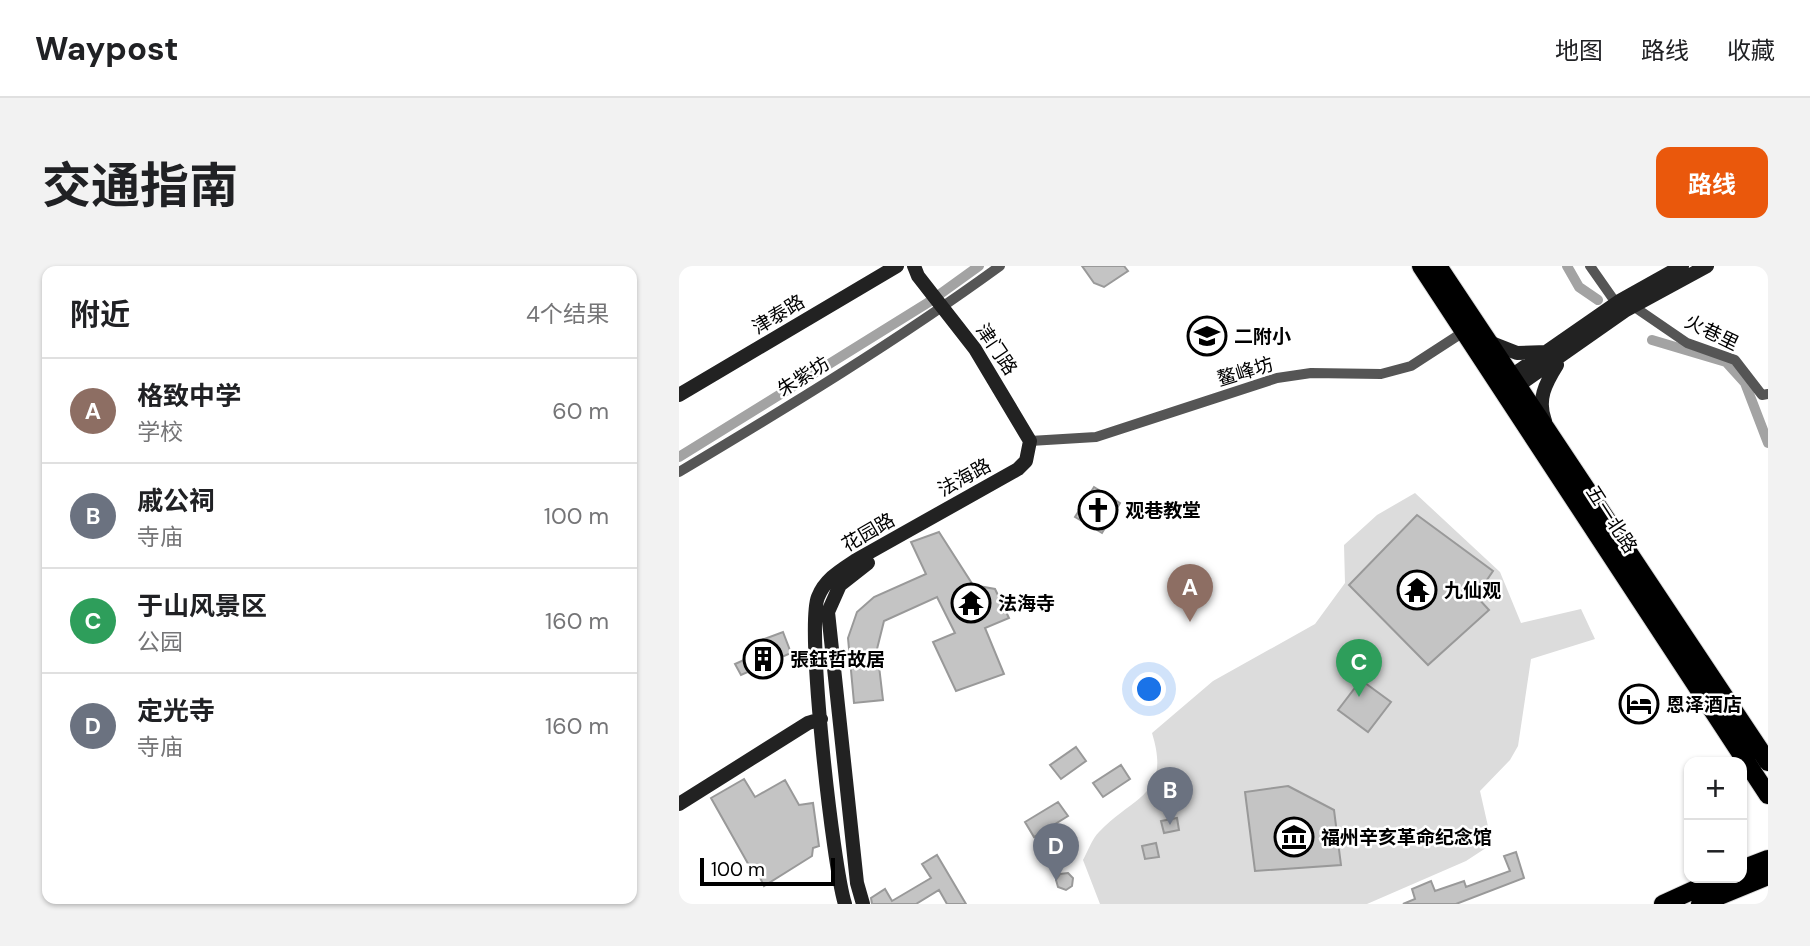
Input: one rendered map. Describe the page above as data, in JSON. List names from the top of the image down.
{
  "streets": {
    "main road": ["五一北路"],
    "street": [
      "津泰路",
      "火巷里",
      "津门路",
      "鳌峰坊",
      "朱紫坊",
      "法海路",
      "花园路"
    ]
  },
  "crossings": [
    ["津门路", "鳌峰坊"],
    ["津门路", "朱紫坊"],
    ["津门路", "法海路"],
    ["鳌峰坊", "法海路"],
    ["鳌峰坊", "五一北路"],
    ["法海路", "花园路"]
  ],
  "places": {
    "school or university": ["二附小"],
    "church": ["观巷教堂"],
    "temple": ["九仙观", "法海寺"],
    "building": ["張鈺哲故居"],
    "hotel": ["恩泽酒店"],
    "museum": ["福州辛亥革命纪念馆"]
  },
  "scale_bar": "100 m",
  "page": {
    "header": "Waypost",
    "nav": ["地图", "路线", "收藏"],
    "title": "交通指南",
    "buttons": "路线",
    "heading": ["附近", "4个结果"],
    "list": [
      {
        "mark": "A",
        "name": "格致中学",
        "note": "学校",
        "value": "60 m"
      },
      {
        "mark": "B",
        "name": "戚公祠",
        "note": "寺庙",
        "value": "100 m"
      },
      {
        "mark": "C",
        "name": "于山风景区",
        "note": "公园",
        "value": "160 m"
      },
      {
        "mark": "D",
        "name": "定光寺",
        "note": "寺庙",
        "value": "160 m"
      }
    ],
    "pins": [
      "A",
      "C",
      "B",
      "D"
    ],
    "map_buttons": ["+", "−"],
    "scale": "100 m"
  }
}
